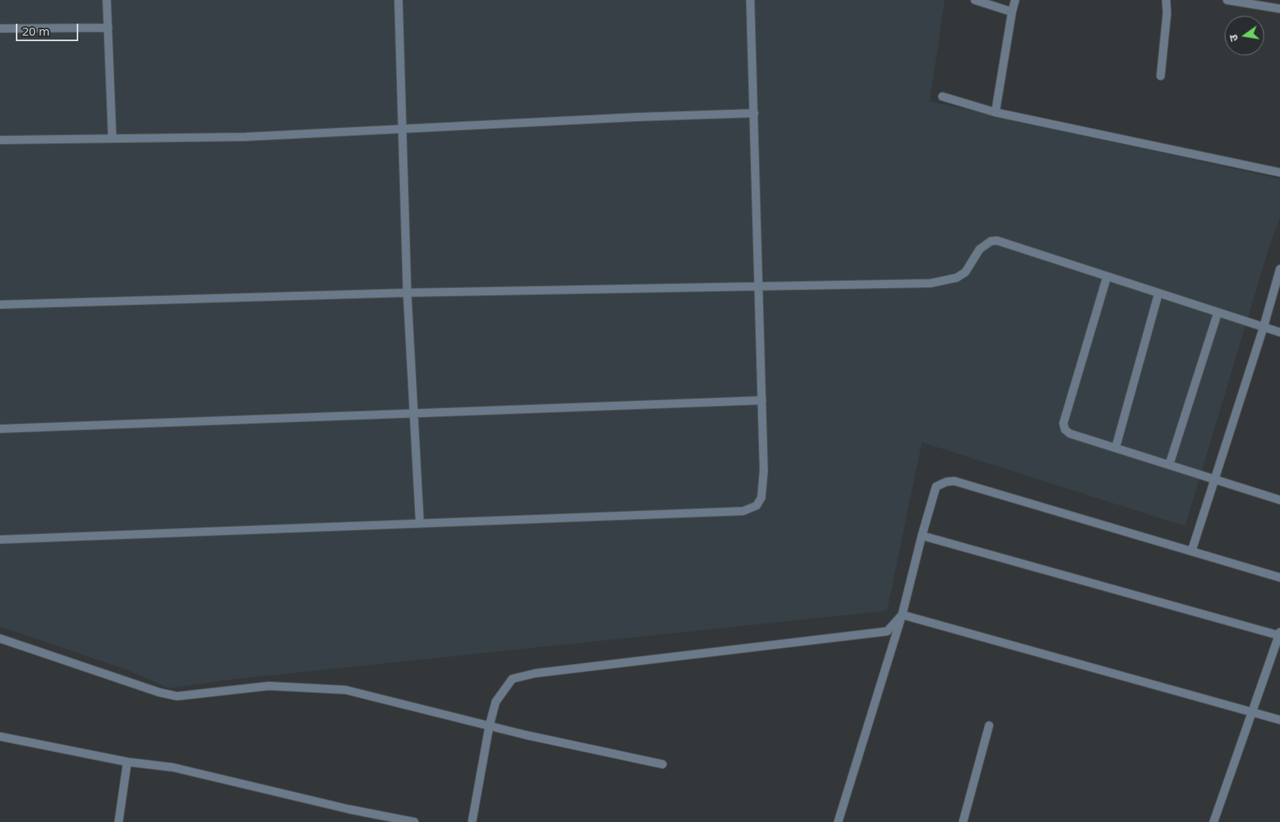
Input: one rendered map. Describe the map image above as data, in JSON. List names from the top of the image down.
{
  "scale_bar": "20 m",
  "north": "left"
}
